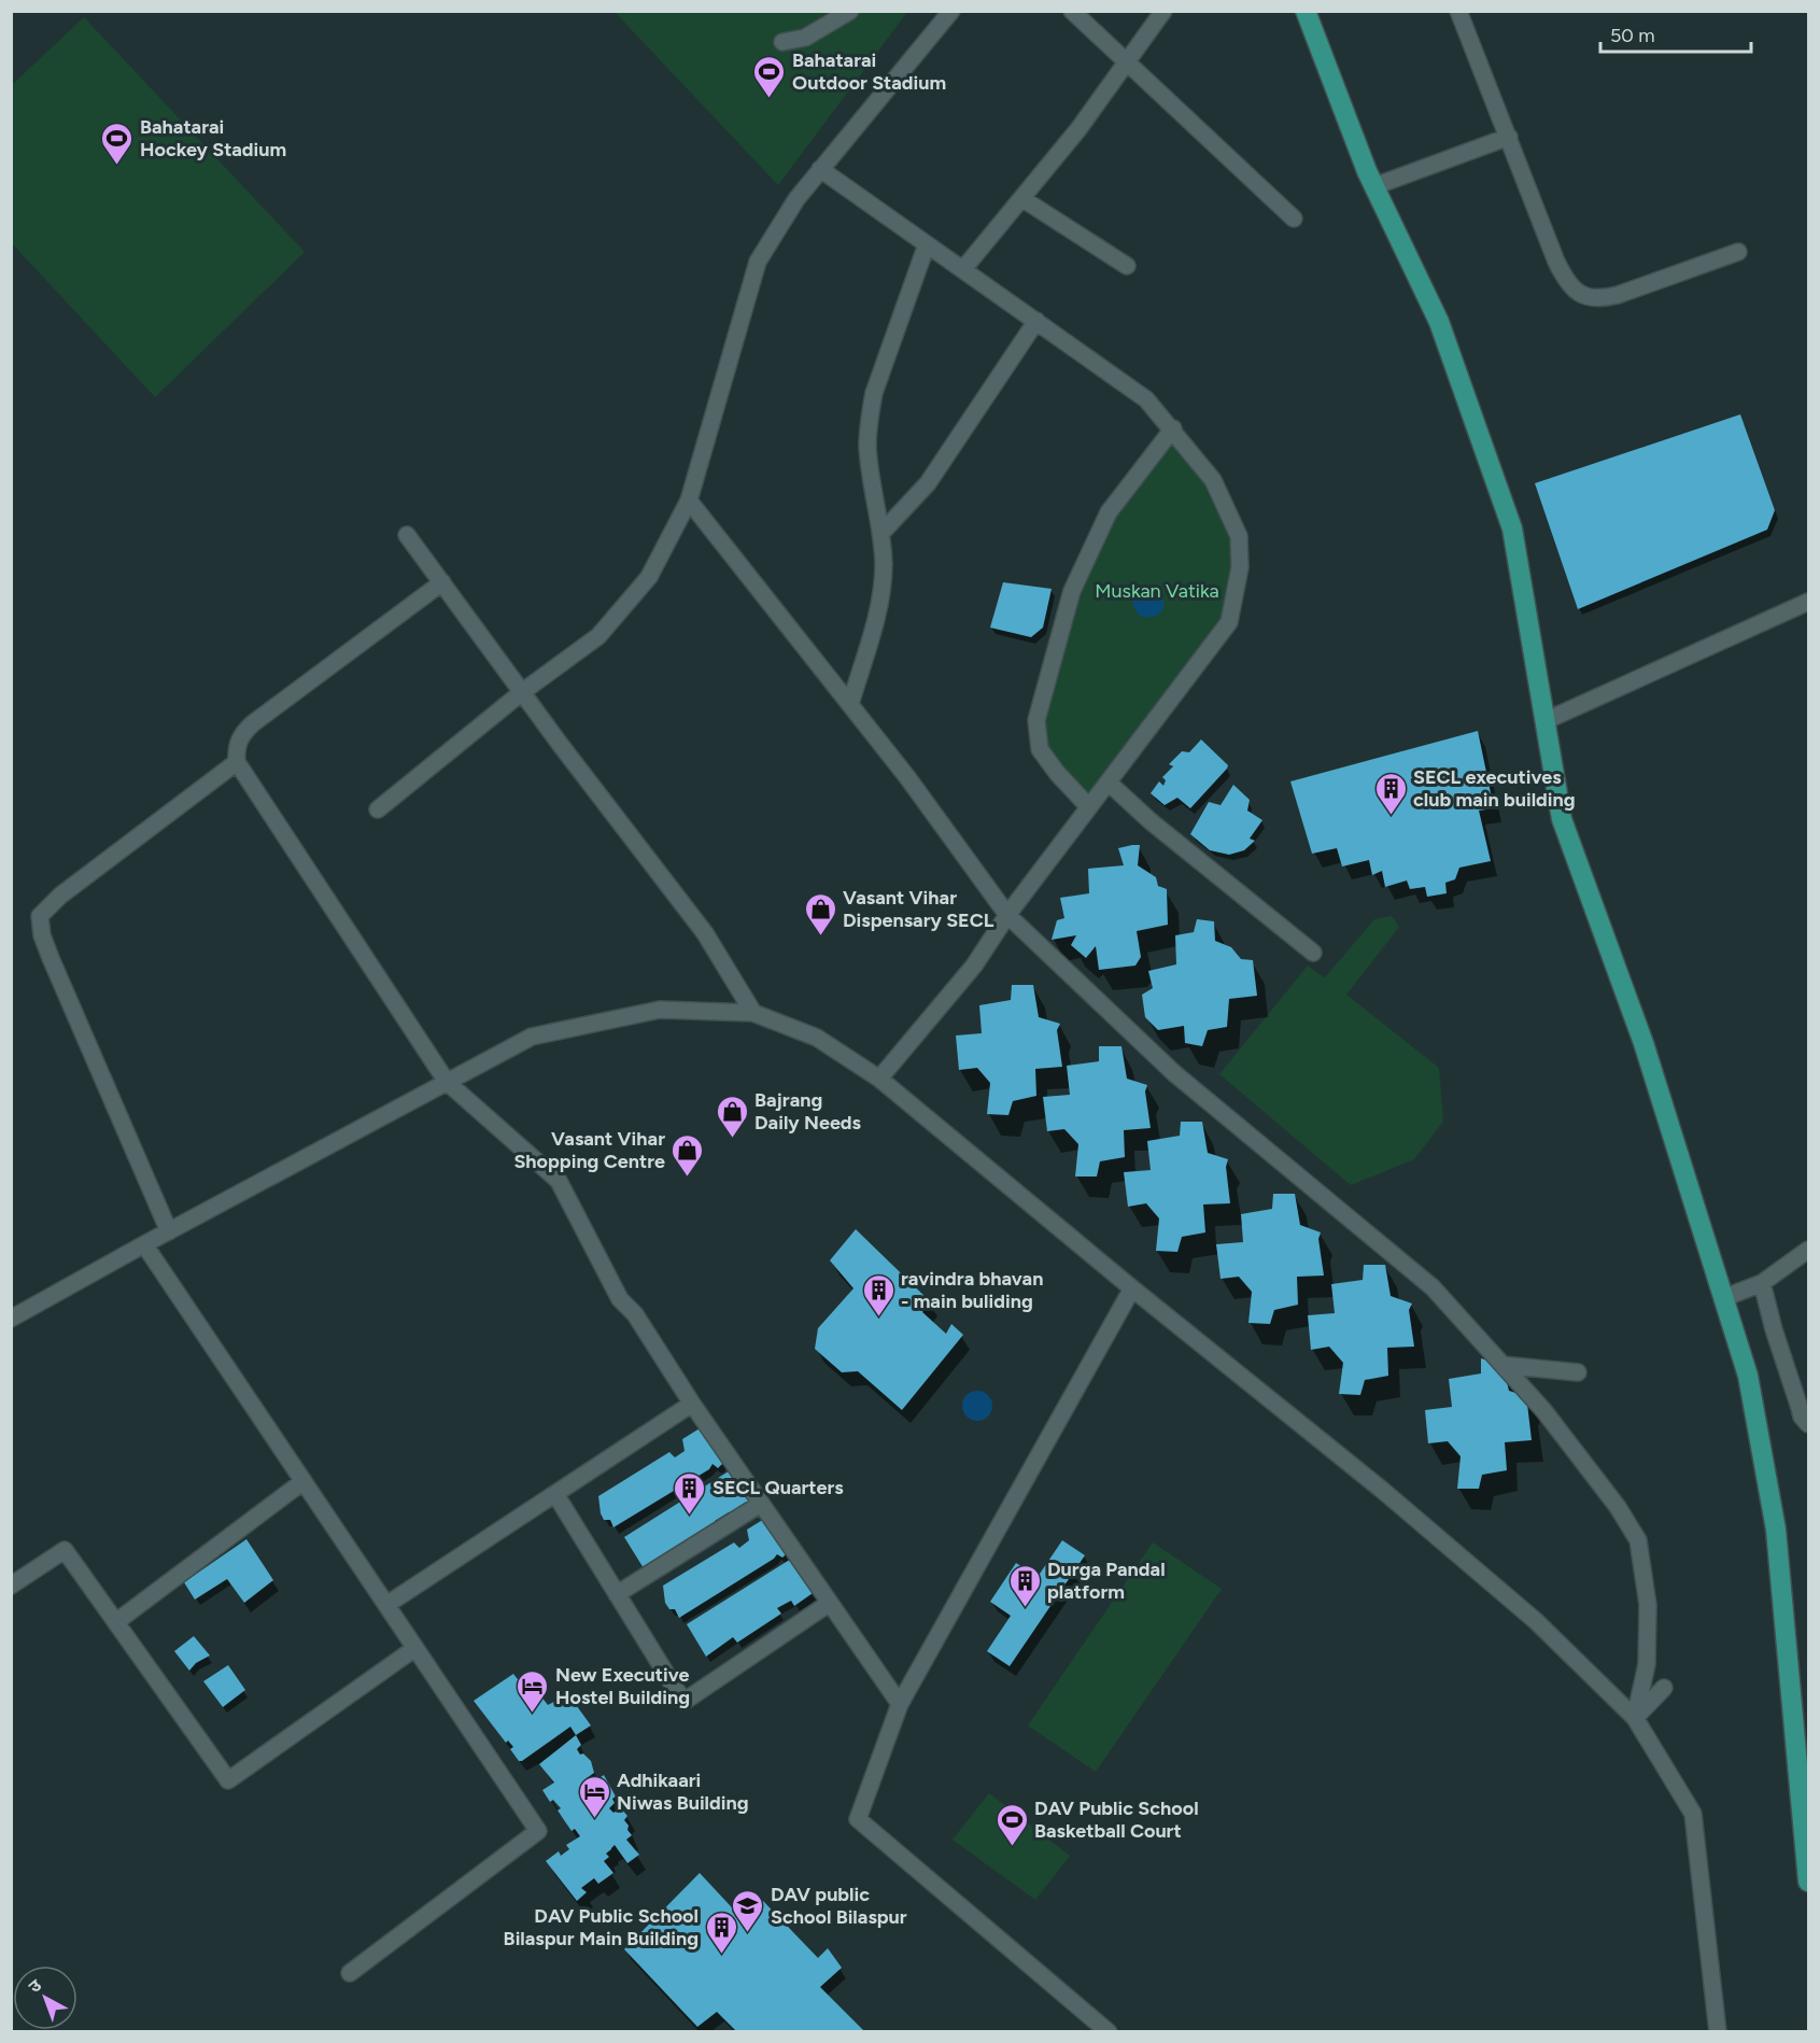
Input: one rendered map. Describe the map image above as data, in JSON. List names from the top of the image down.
{
  "parks": ["Muskan Vatika"],
  "places": {
    "sports": ["Bahatarai Outdoor Stadium", "Bahatarai Hockey Stadium", "DAV Public School Basketball Court"],
    "building": [
      "SECL executives club main building",
      "ravindra bhavan - main buliding",
      "SECL Quarters",
      "Durga Pandal platform",
      "DAV Public School Bilaspur Main Building"
    ],
    "shop": ["Vasant Vihar Dispensary SECL", "Bajrang Daily Needs", "Vasant Vihar Shopping Centre"],
    "hotel": ["New Executive Hostel Building", "Adhikaari Niwas Building"],
    "school or university": ["DAV public School Bilaspur"]
  },
  "scale_bar": "50 m",
  "north": "top left"
}
